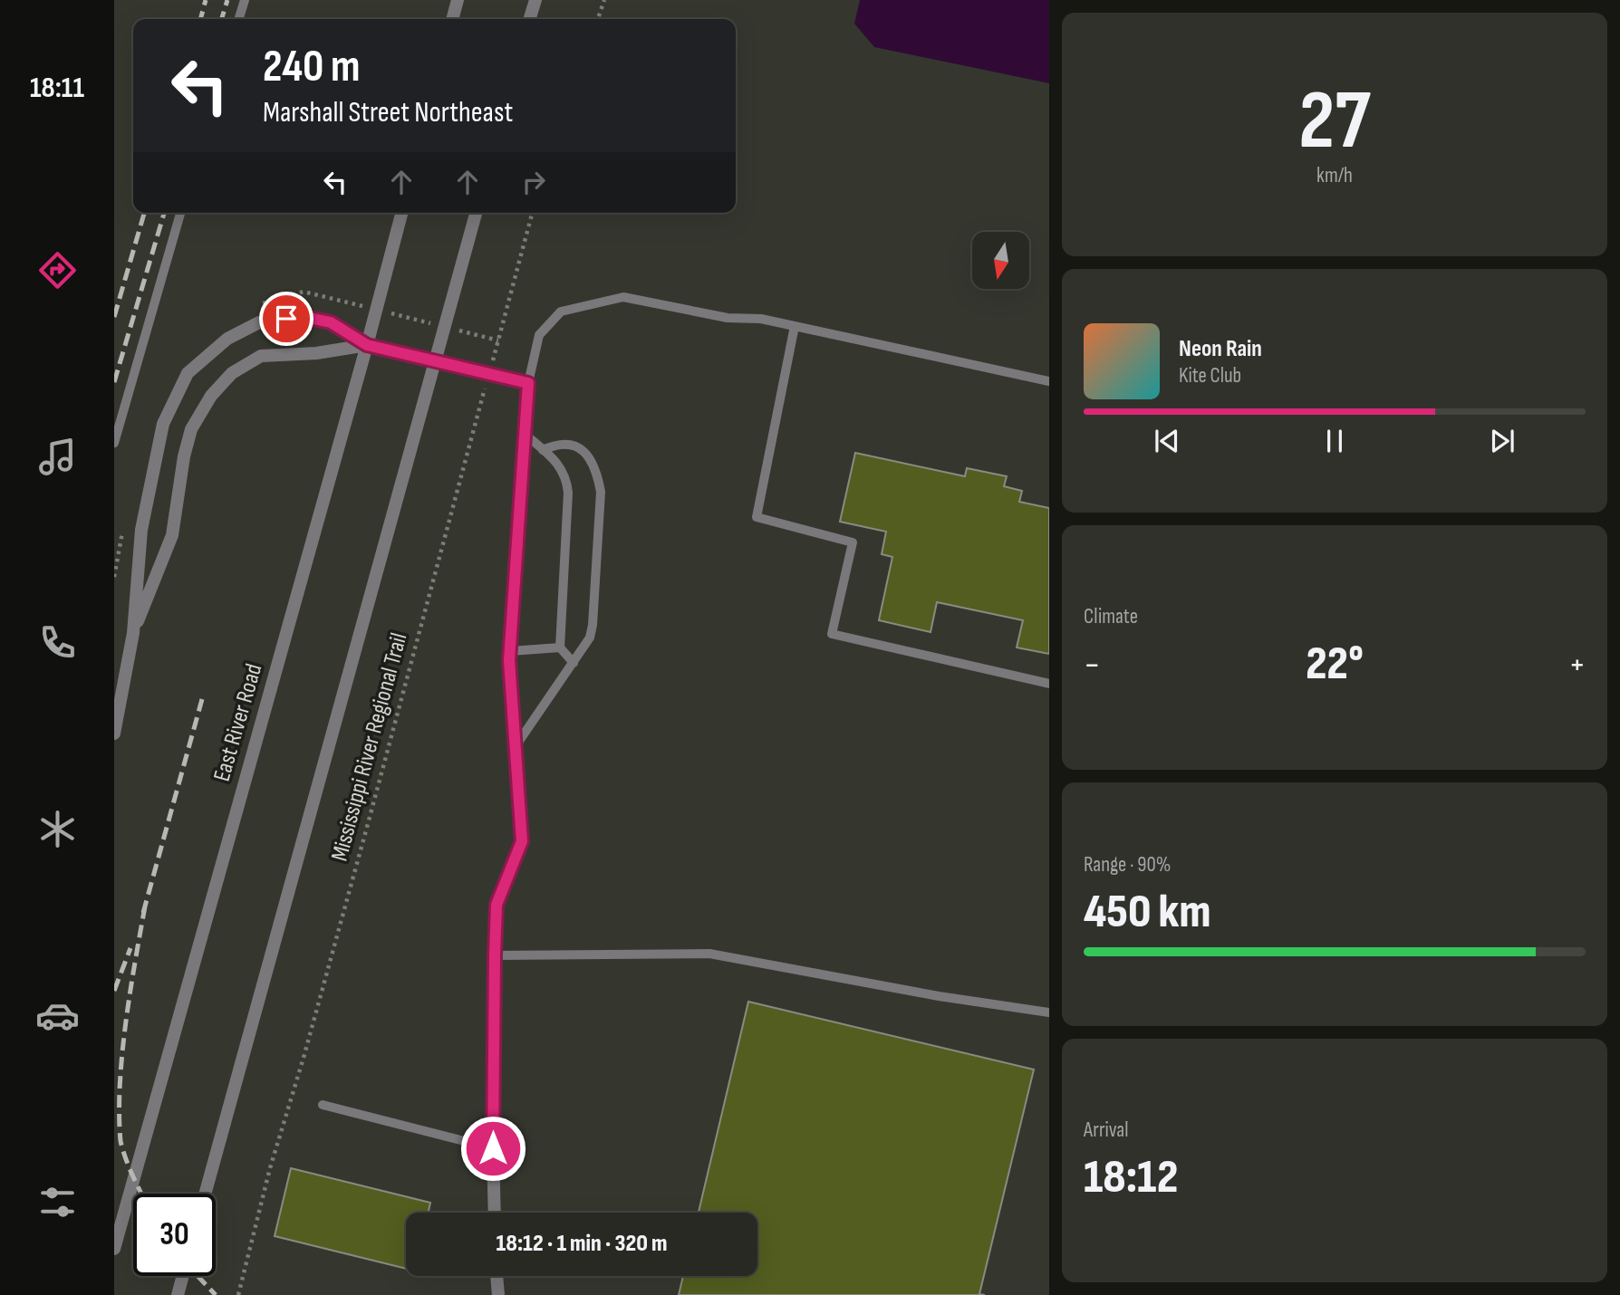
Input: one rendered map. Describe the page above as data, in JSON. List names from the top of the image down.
{
  "streets": {
    "street": ["East River Road"],
    "path": ["Mississippi River Regional Trail"]
  },
  "north": "bottom",
  "page": {
    "tabs": "18:11",
    "tile": [
      ["27", "km/h"],
      "Climate",
      ["Range · 90%", "450 km"],
      ["Arrival", "18:12"]
    ],
    "turn": ["240 m", "Marshall Street Northeast"],
    "song": ["Neon Rain", "Kite Club"],
    "heat": ["−", "22°", "+"],
    "limit": "30",
    "trip": "18:12 · 1 min · 320 m"
  }
}
